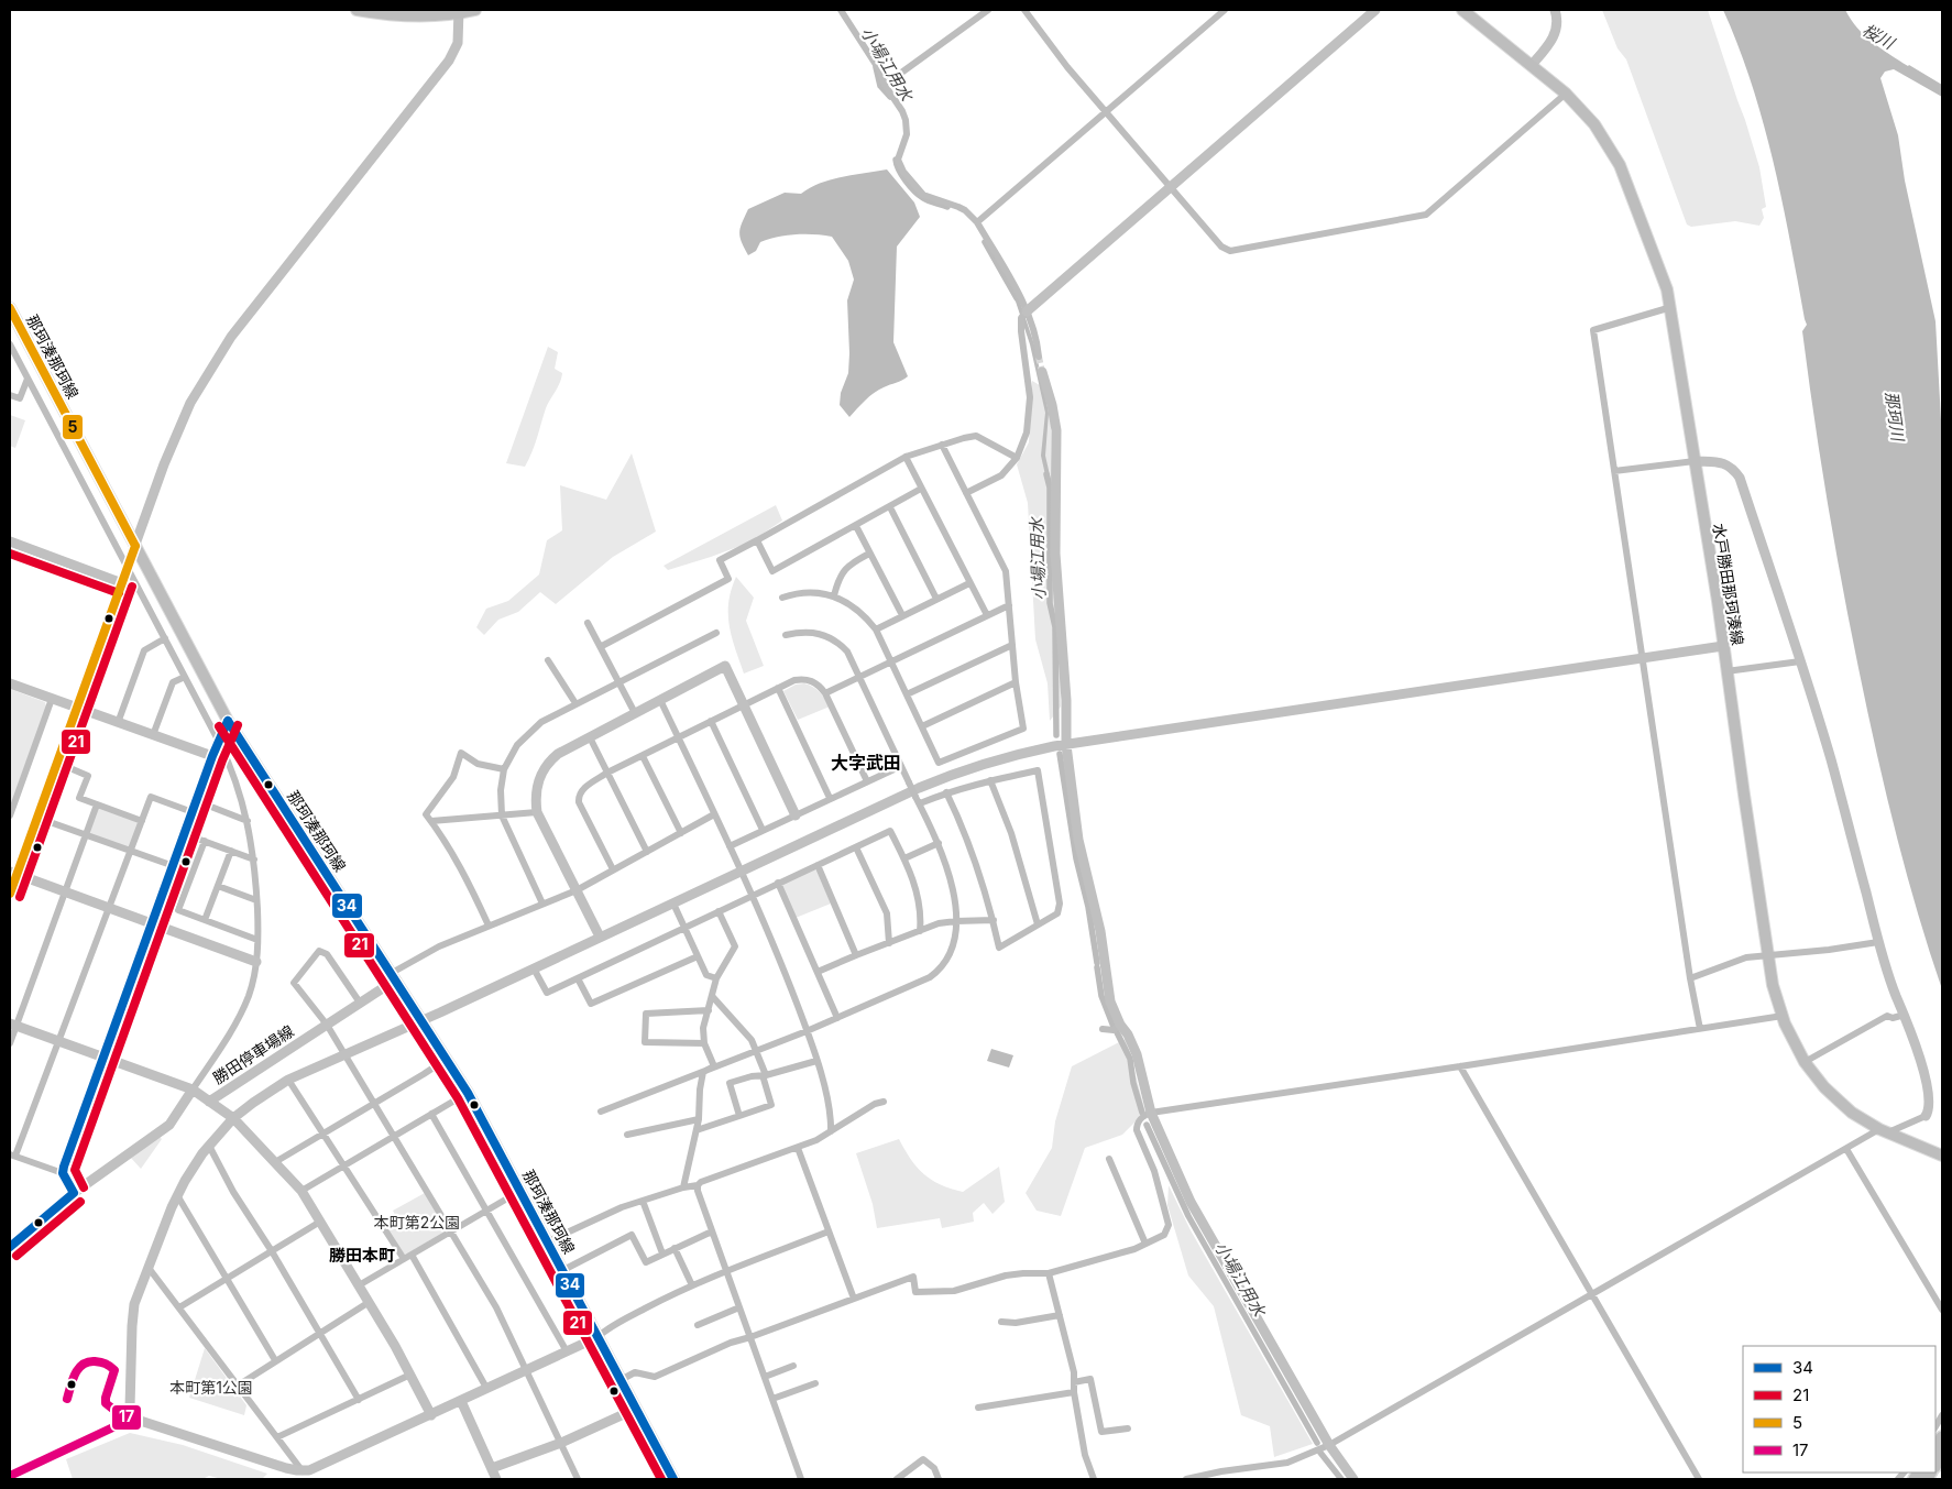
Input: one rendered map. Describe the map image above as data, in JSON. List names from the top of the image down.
{
  "streets": {
    "main road": ["那珂湊那珂線", "水戸勝田那珂湊線"],
    "street": ["勝田停車場線"]
  },
  "crossings": [
    ["那珂湊那珂線", "勝田停車場線"]
  ],
  "districts": ["大字武田", "勝田本町"],
  "water": ["桜川", "小場江用水", "那珂川"],
  "parks": ["本町第2公園", "本町第1公園"],
  "lines": [
    "transit line 5",
    "transit line 21",
    "transit line 34",
    "transit line 17"
  ],
  "legend": [
    "34",
    "21",
    "5",
    "17"
  ]
}
